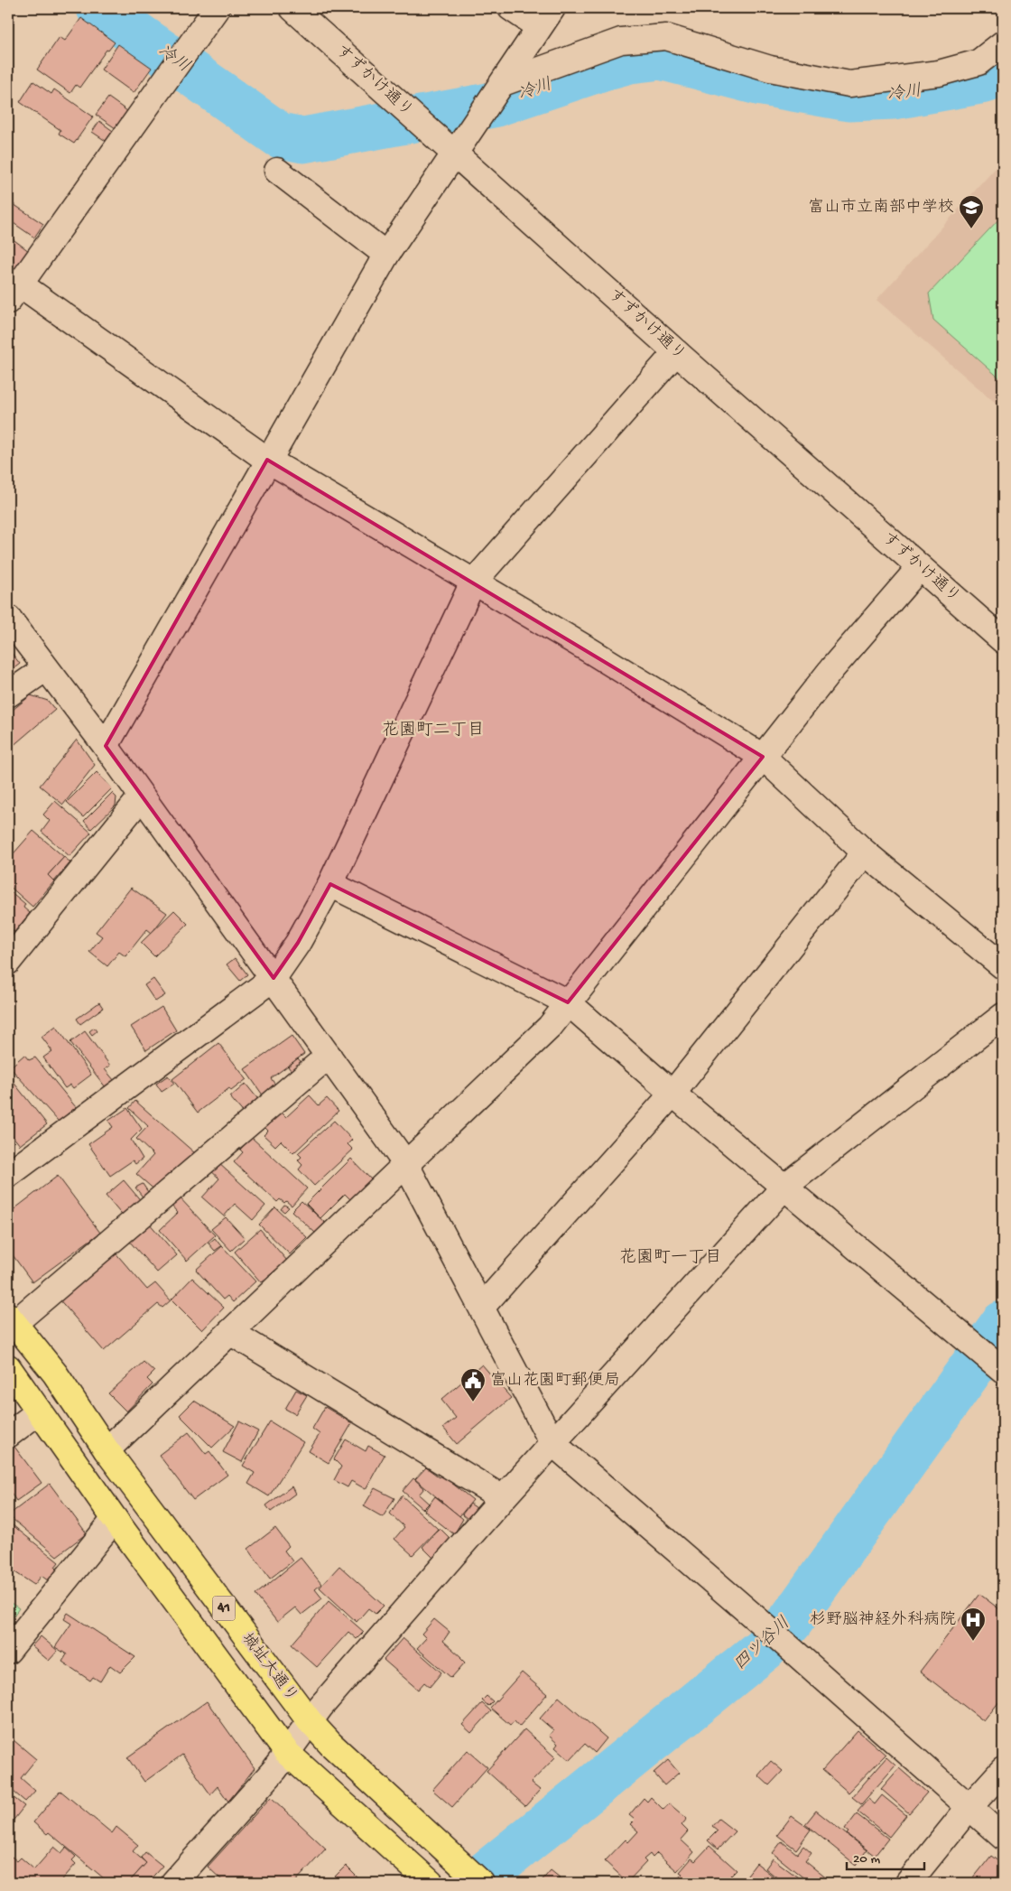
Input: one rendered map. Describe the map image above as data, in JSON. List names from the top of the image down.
{
  "streets": {
    "highway": ["41", "城址大通り"],
    "street": ["すずかけ通り"]
  },
  "districts": ["花園町二丁目", "花園町一丁目"],
  "water": ["冷川", "四ツ谷川"],
  "places": {
    "school or university": ["富山市立南部中学校"],
    "public building": ["富山花園町郵便局"],
    "hospital": ["杉野脳神経外科病院"]
  },
  "scale_bar": "20 m"
}
